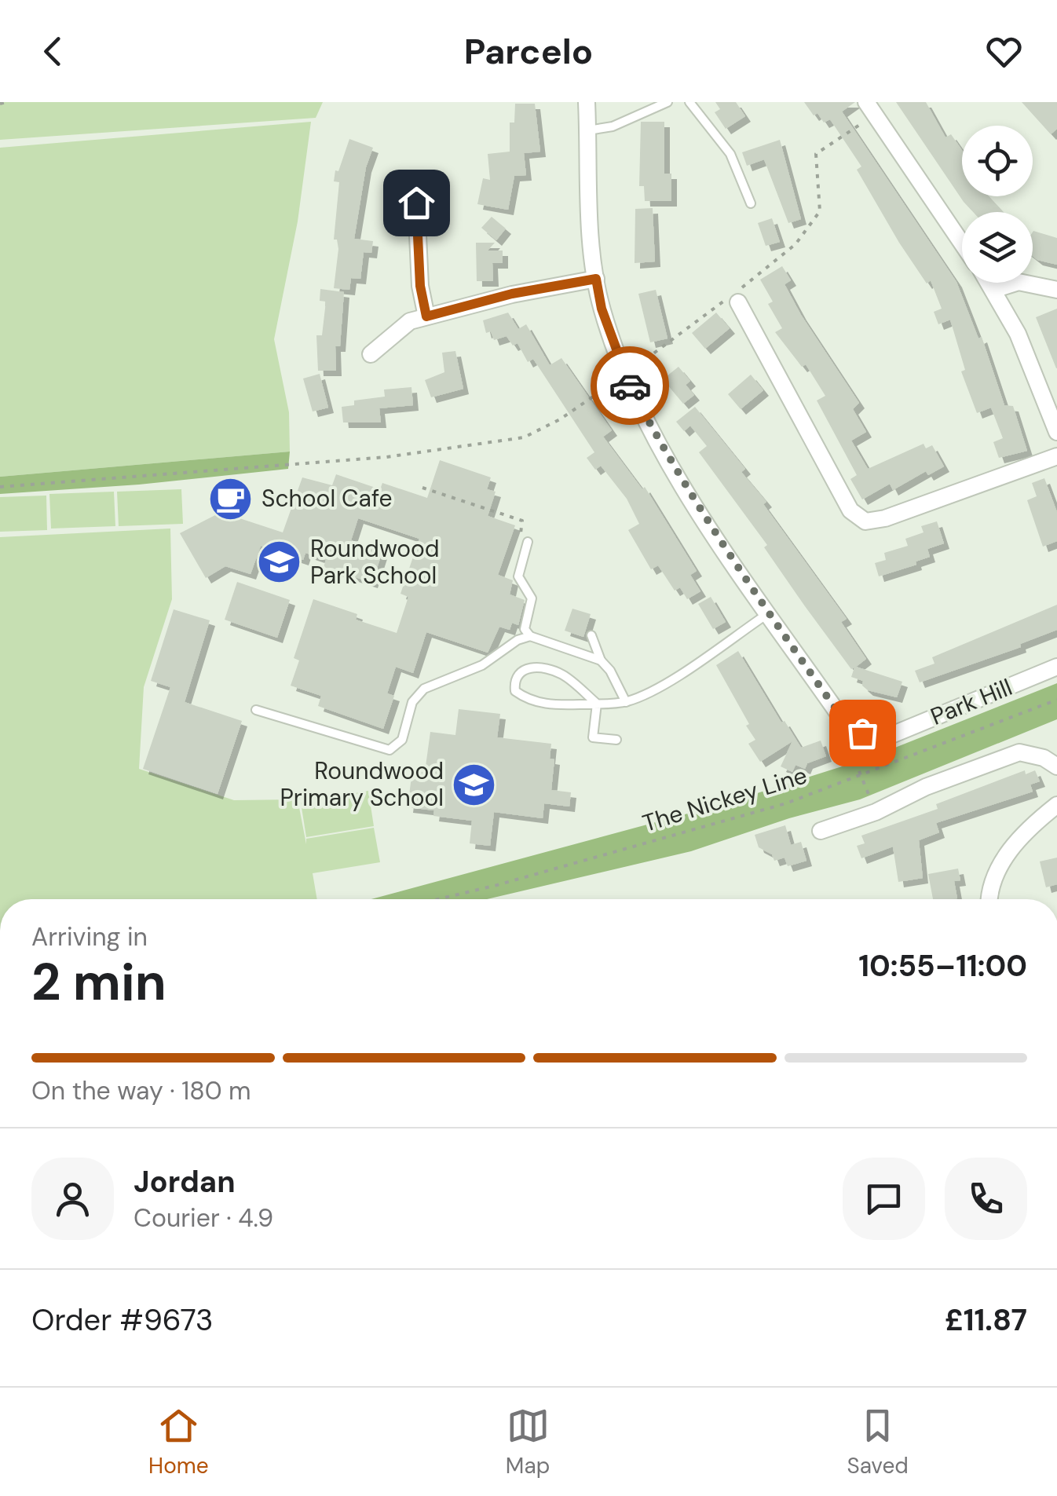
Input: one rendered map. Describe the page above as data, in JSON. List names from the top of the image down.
{
  "streets": {
    "street": ["Park Hill"],
    "path": ["The Nickey Line"]
  },
  "places": {
    "cafe": ["School Cafe"],
    "school or university": ["Roundwood Park School", "Roundwood Primary School"]
  },
  "page": {
    "header": "Parcelo",
    "heading": ["2 min", "Arriving in", "10:55–11:00"],
    "panel": [
      "Jordan",
      "Courier · 4.9",
      "Order #9673",
      "£11.87"
    ],
    "bar": "On the way · 180 m",
    "tabs": ["Home", "Map", "Saved"]
  }
}
